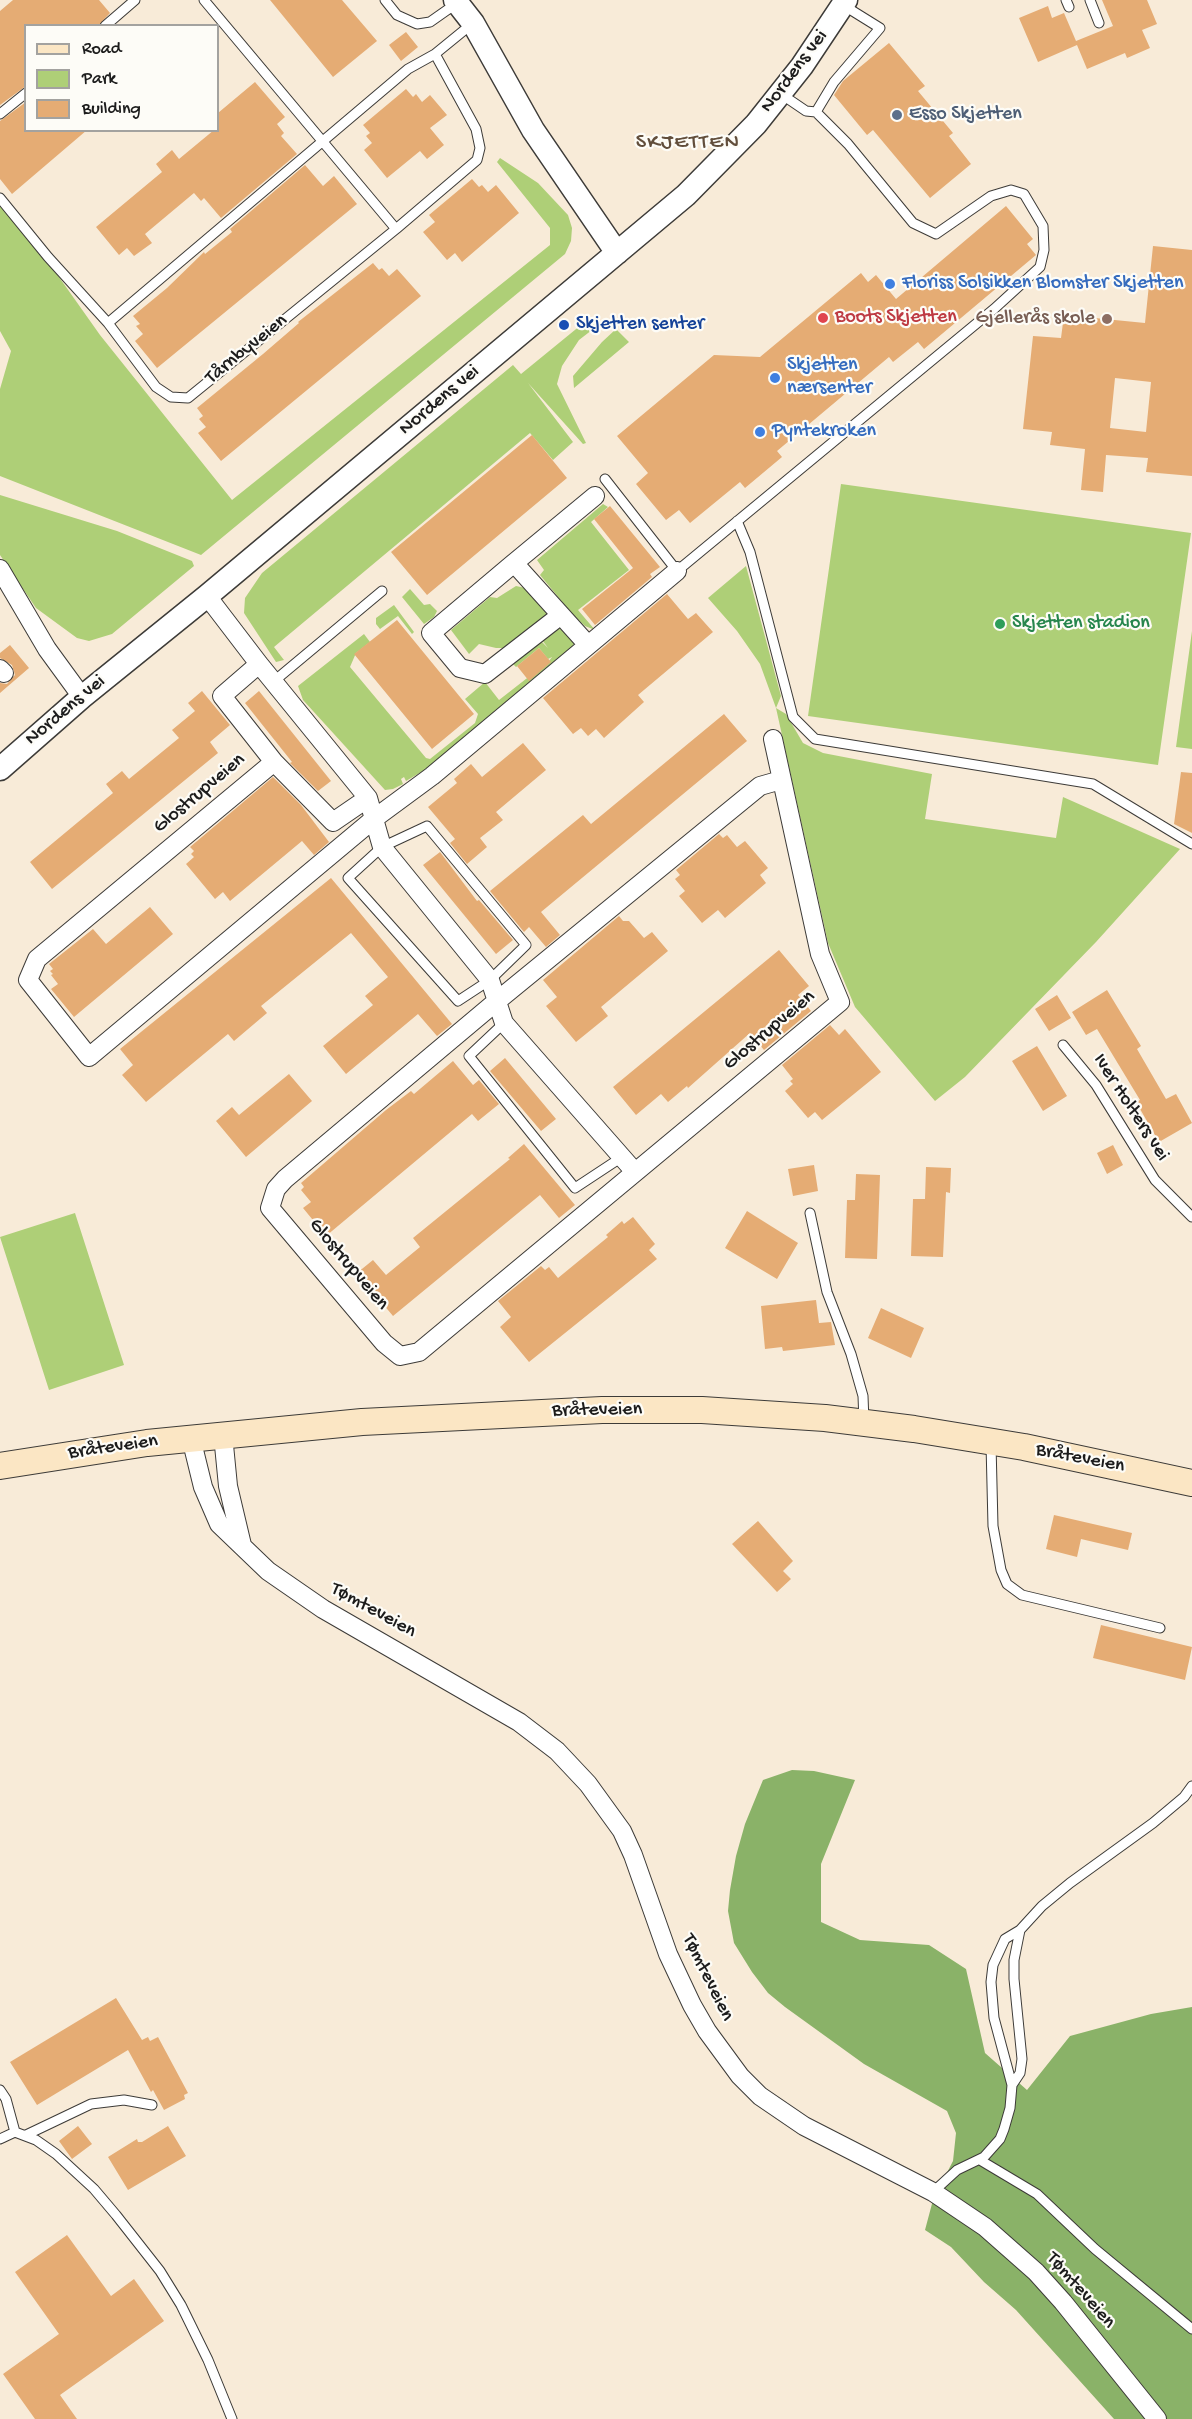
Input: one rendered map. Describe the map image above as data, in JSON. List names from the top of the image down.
{
  "streets": {
    "main road": ["Bråteveien"],
    "street": ["Nordens vei", "Glostrupveien", "Tømteveien"],
    "lane": ["Tårnbyveien", "Iver Holters vei"]
  },
  "crossings": [
    ["Bråteveien", "Tømteveien"]
  ],
  "districts": ["SKJETTEN"],
  "places": [
    "Esso Skjetten",
    "Floriss Solsikken Blomster Skjetten",
    "Boots Skjetten",
    "Gjellerås skole",
    "Skjetten senter",
    "Skjetten nærsenter",
    "Pyntekroken",
    "Skjetten stadion"
  ],
  "legend": ["Road", "Park", "Building"]
}
